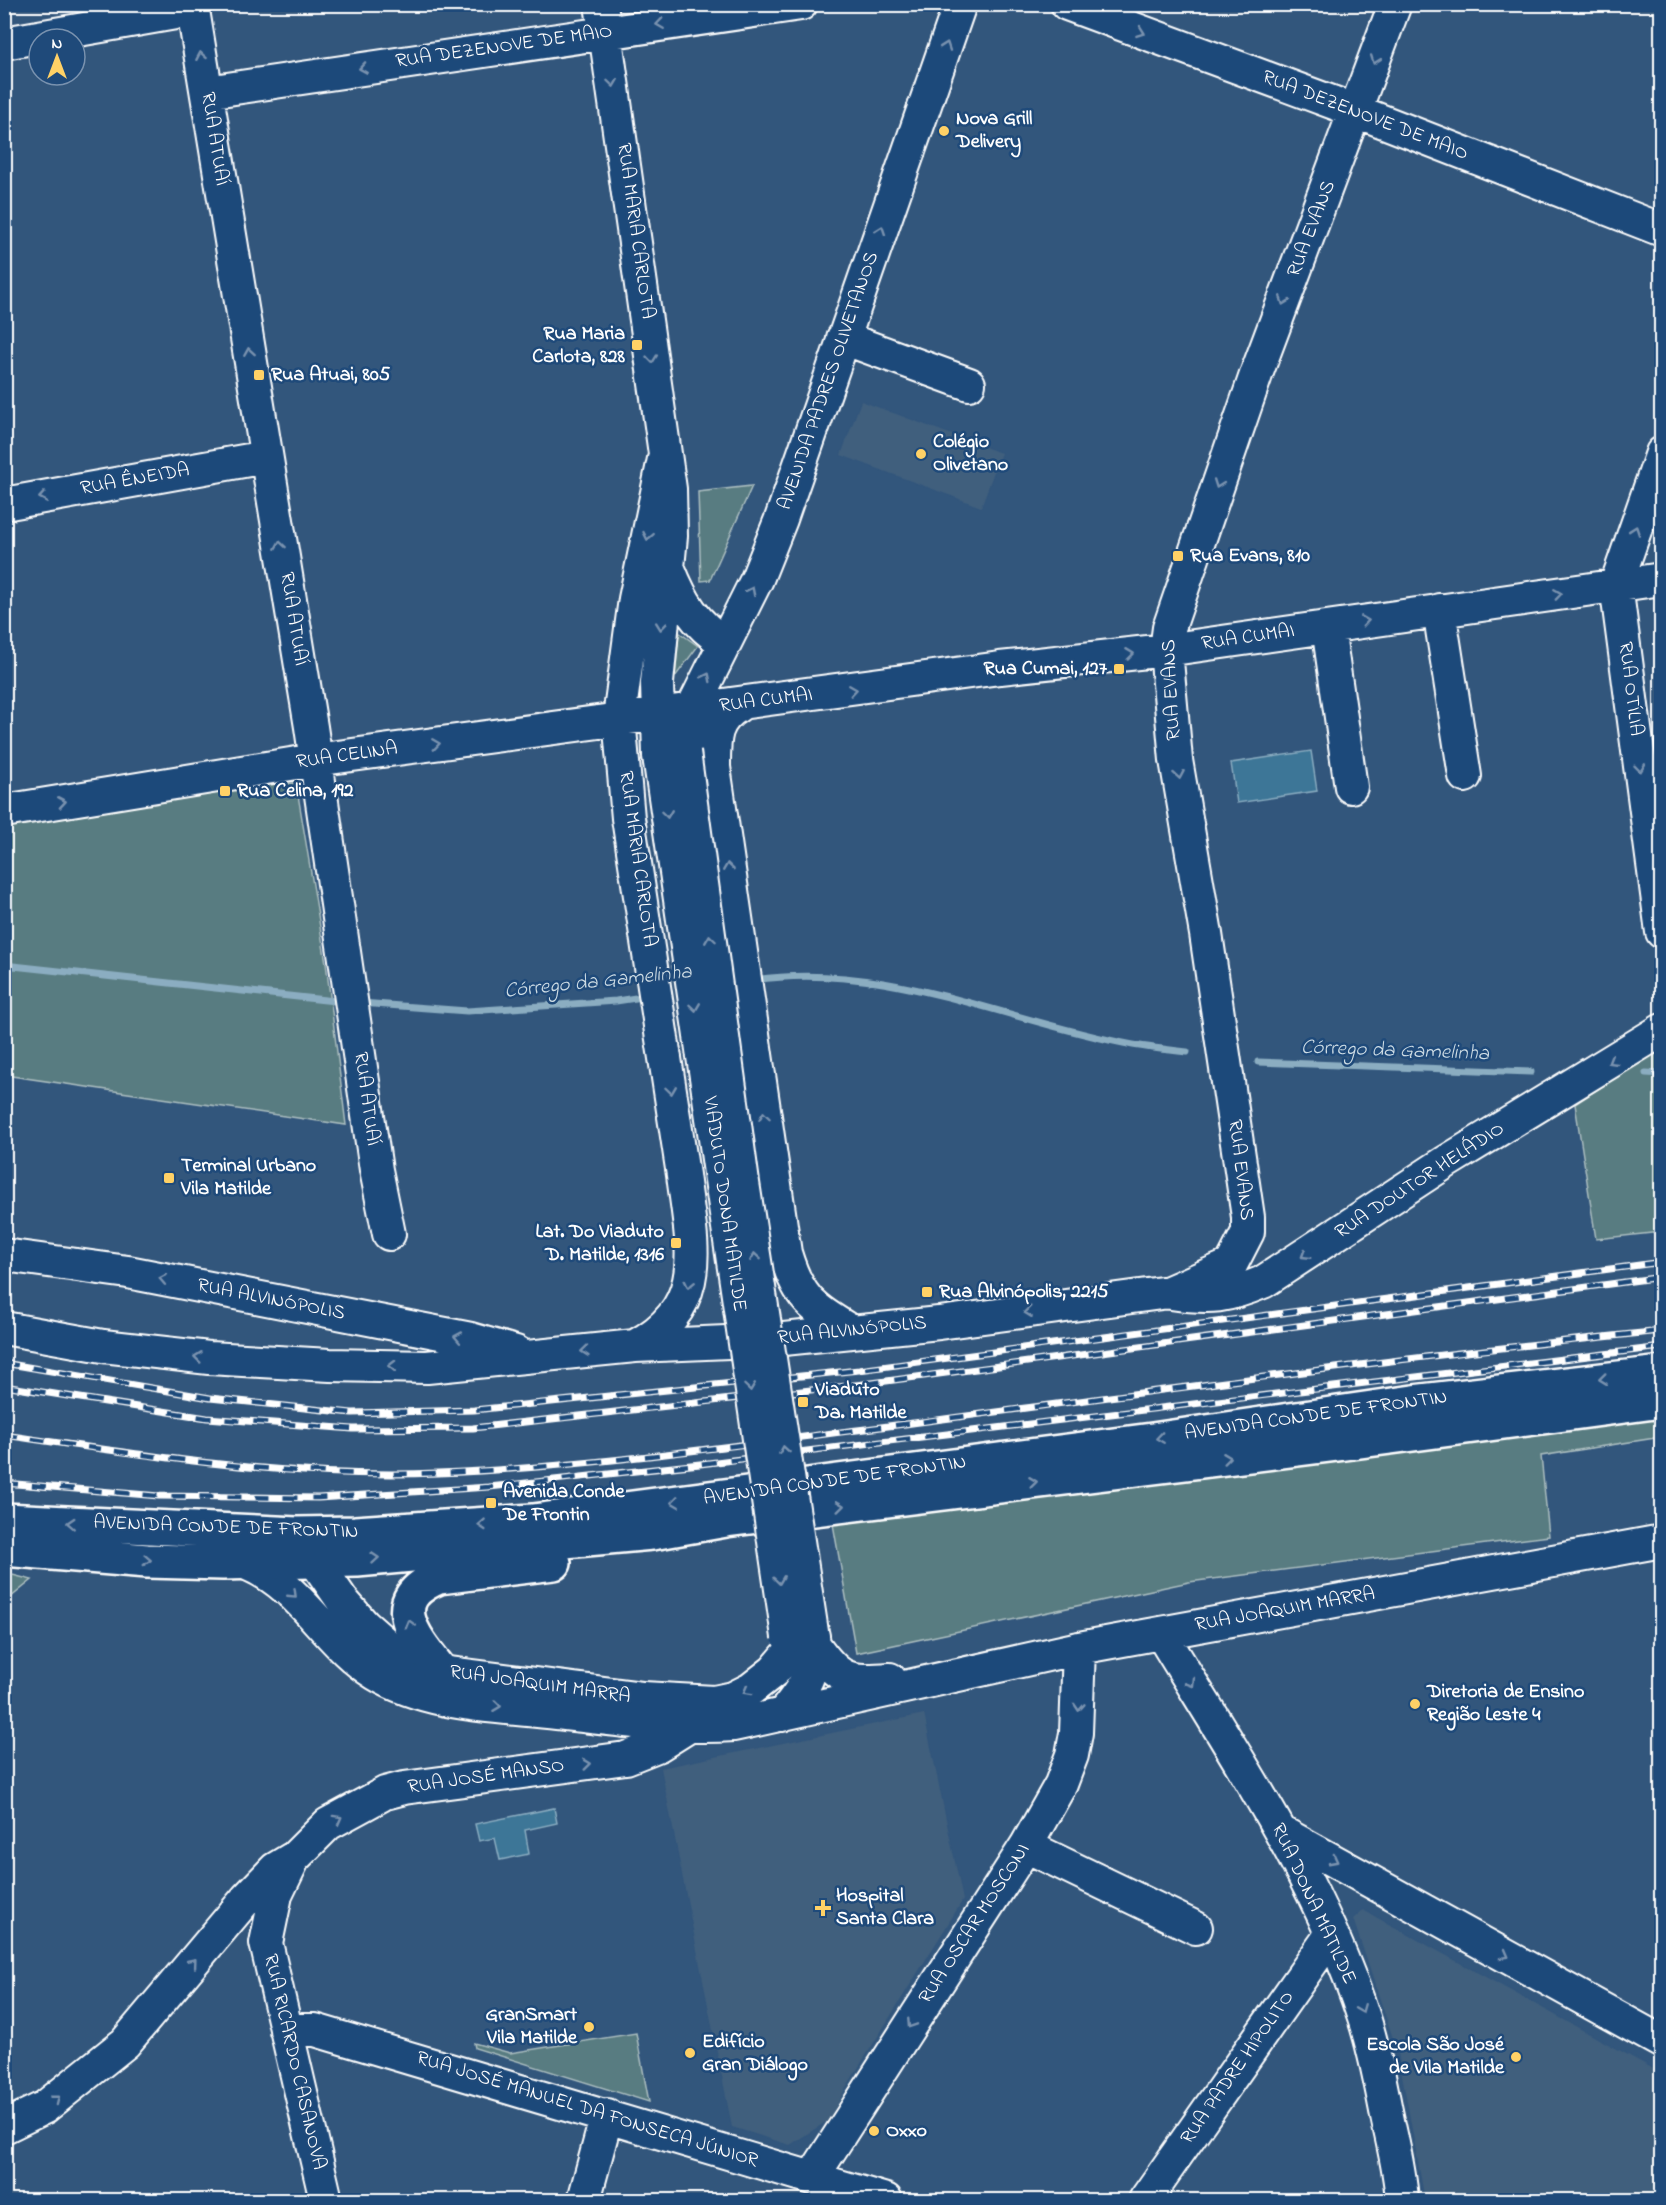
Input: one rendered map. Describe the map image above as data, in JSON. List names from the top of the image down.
{
  "streets": {
    "highway": ["AVENIDA CONDE DE FRONTIN"],
    "street": [
      "RUA DEZENOVE DE MAIO",
      "RUA ATUAÍ",
      "RUA EVANS",
      "RUA MARIA CARLOTA",
      "AVENIDA PADRES OLIVETANOS",
      "RUA ÊNEIDA",
      "RUA CUMAI",
      "RUA OTÍLIA",
      "RUA CELINA",
      "RUA DOUTOR HELÁDIO",
      "VIADUTO DONA MATILDE",
      "RUA ALVINÓPOLIS",
      "RUA JOAQUIM MARRA",
      "RUA JOSÉ MANSO",
      "RUA DONA MATILDE",
      "RUA OSCAR MOSCONI",
      "RUA RICARDO CASANOVA",
      "RUA PADRE HIPOLITO",
      "RUA JOSÉ MANUEL DA FONSECA JÚNIOR"
    ]
  },
  "crossings": [
    ["RUA DEZENOVE DE MAIO", "RUA ATUAÍ"],
    ["RUA DEZENOVE DE MAIO", "RUA EVANS"],
    ["RUA DEZENOVE DE MAIO", "RUA MARIA CARLOTA"],
    ["RUA ATUAÍ", "RUA ÊNEIDA"],
    ["RUA ATUAÍ", "RUA CELINA"],
    ["RUA EVANS", "RUA CUMAI"],
    ["RUA EVANS", "RUA DOUTOR HELÁDIO"],
    ["RUA EVANS", "RUA ALVINÓPOLIS"],
    ["RUA MARIA CARLOTA", "AVENIDA PADRES OLIVETANOS"],
    ["RUA MARIA CARLOTA", "RUA CELINA"],
    ["RUA MARIA CARLOTA", "VIADUTO DONA MATILDE"],
    ["RUA MARIA CARLOTA", "RUA ALVINÓPOLIS"],
    ["AVENIDA PADRES OLIVETANOS", "RUA CUMAI"],
    ["AVENIDA PADRES OLIVETANOS", "RUA CELINA"],
    ["AVENIDA PADRES OLIVETANOS", "VIADUTO DONA MATILDE"],
    ["RUA CUMAI", "RUA OTÍLIA"],
    ["RUA CUMAI", "RUA CELINA"],
    ["RUA DOUTOR HELÁDIO", "RUA ALVINÓPOLIS"],
    ["VIADUTO DONA MATILDE", "RUA JOAQUIM MARRA"],
    ["AVENIDA CONDE DE FRONTIN", "RUA JOAQUIM MARRA"],
    ["RUA JOAQUIM MARRA", "RUA JOSÉ MANSO"],
    ["RUA JOAQUIM MARRA", "RUA DONA MATILDE"],
    ["RUA JOAQUIM MARRA", "RUA OSCAR MOSCONI"],
    ["RUA JOSÉ MANSO", "RUA RICARDO CASANOVA"],
    ["RUA DONA MATILDE", "RUA PADRE HIPOLITO"],
    ["RUA OSCAR MOSCONI", "RUA JOSÉ MANUEL DA FONSECA JÚNIOR"],
    ["RUA RICARDO CASANOVA", "RUA JOSÉ MANUEL DA FONSECA JÚNIOR"]
  ],
  "one_way": [
    "RUA ATUAÍ",
    "RUA EVANS",
    "AVENIDA PADRES OLIVETANOS",
    "RUA ÊNEIDA",
    "RUA CUMAI",
    "RUA CELINA",
    "RUA DOUTOR HELÁDIO",
    "RUA ALVINÓPOLIS",
    "RUA JOSÉ MANSO",
    "RUA DONA MATILDE",
    "RUA OSCAR MOSCONI"
  ],
  "water": ["Córrego da Gamelinha"],
  "places": {
    "other": [
      "Nova Grill Delivery",
      "Colégio Olivetano",
      "Diretoria de Ensino Região Leste 4",
      "GranSmart Vila Matilde",
      "Edifício Gran Diálogo",
      "Escola São José de Vila Matilde",
      "Oxxo"
    ],
    "transit": [
      "Rua Maria Carlota, 828",
      "Rua Atuai, 805",
      "Rua Evans, 810",
      "Rua Cumai, 127",
      "Rua Celina, 192",
      "Terminal Urbano Vila Matilde",
      "Lat. Do Viaduto D. Matilde, 1316",
      "Rua Alvinópolis, 2215",
      "Viaduto Da. Matilde",
      "Avenida Conde De Frontin"
    ],
    "health": ["Hospital Santa Clara"]
  },
  "north": "top"
}
